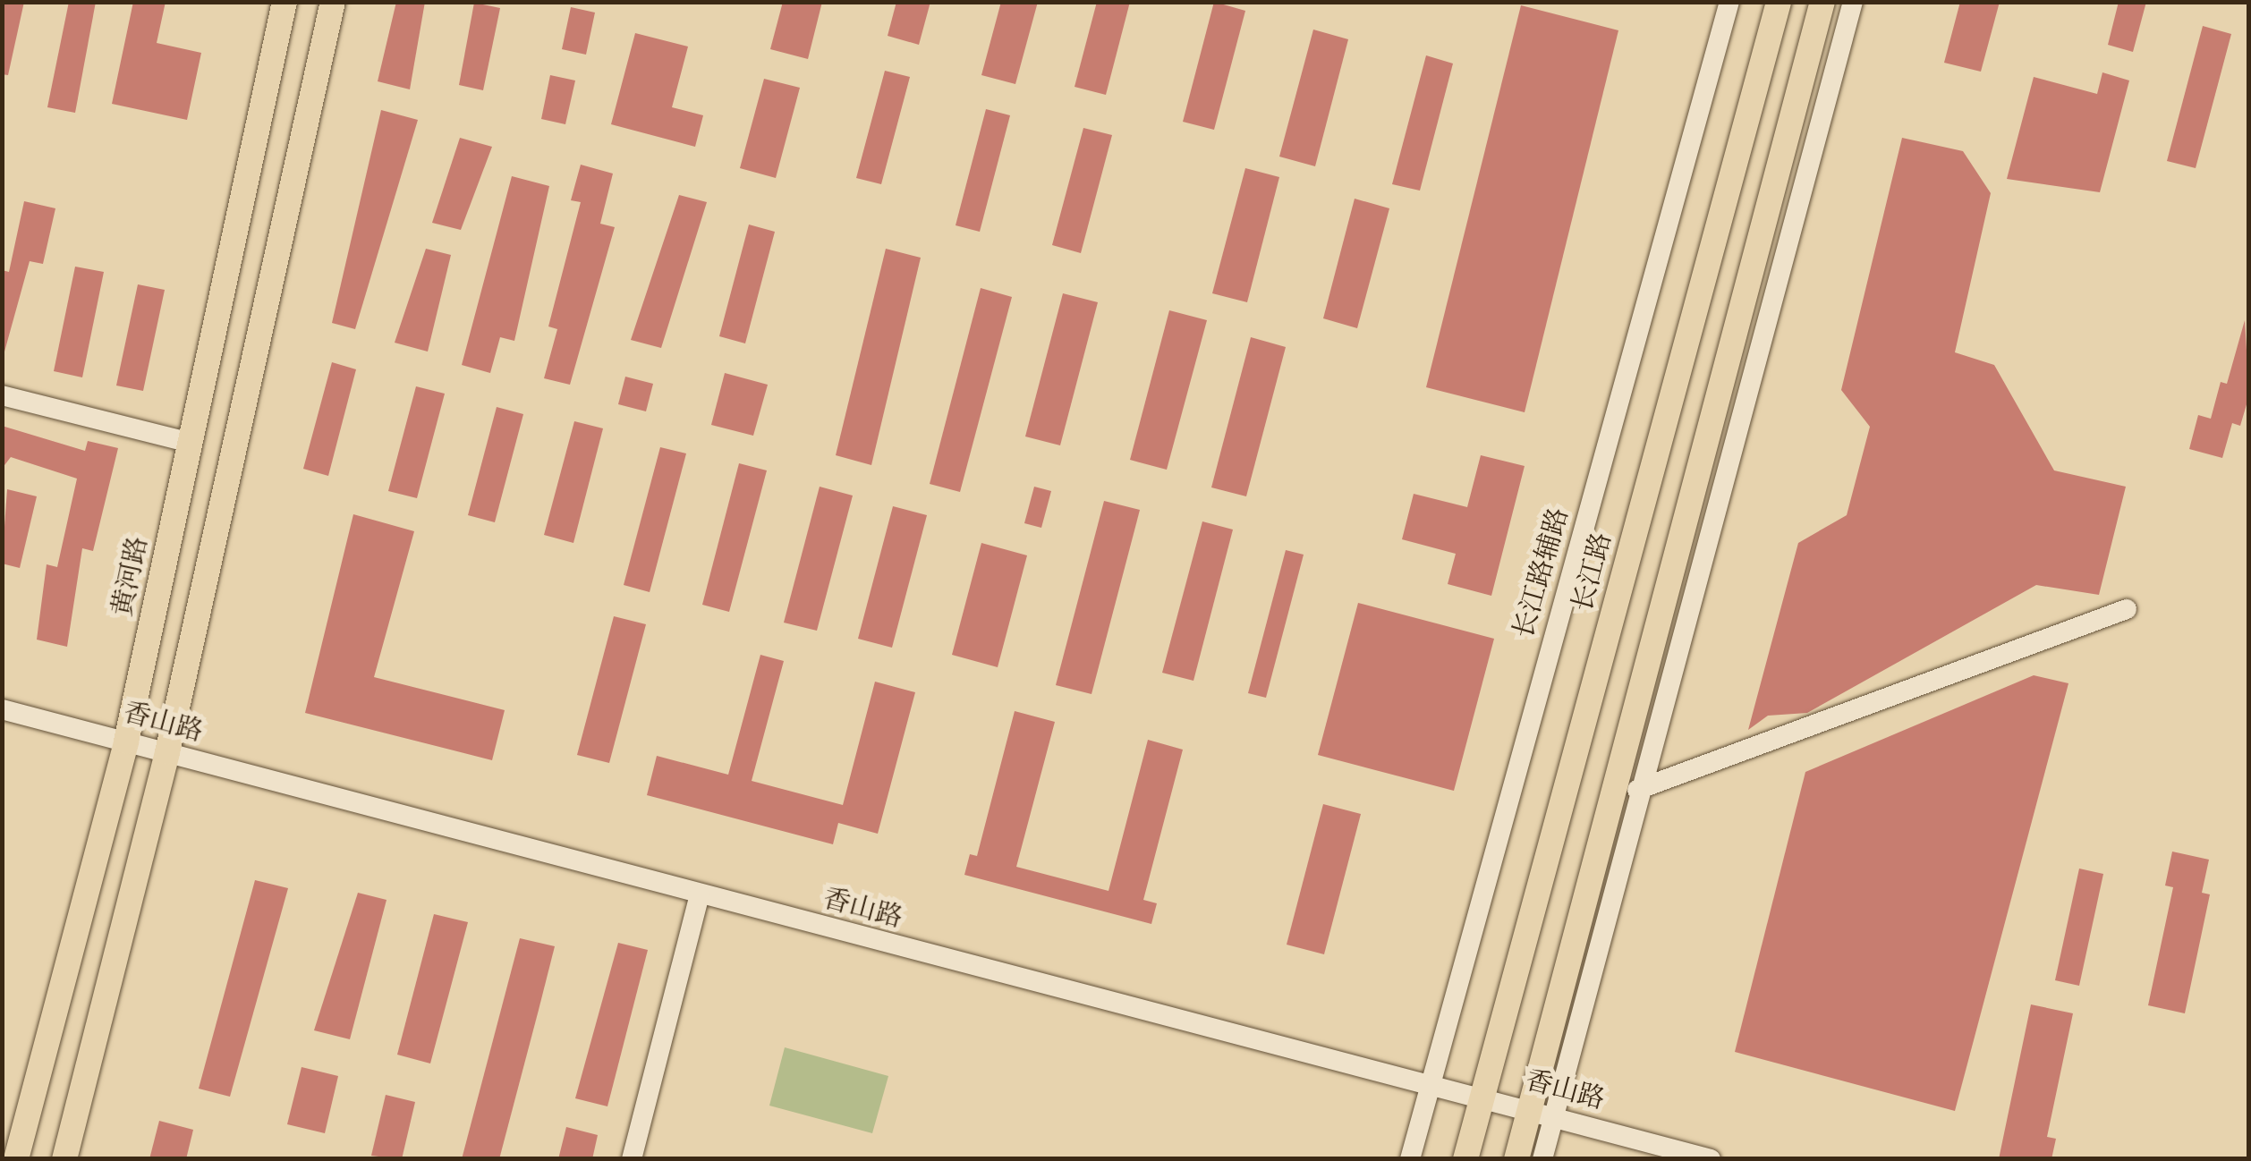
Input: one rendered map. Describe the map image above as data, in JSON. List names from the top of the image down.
{
  "streets": {
    "main road": ["长江路", "黄河路"],
    "street": ["长江路辅路", "香山路"]
  },
  "crossings": [
    ["长江路", "香山路"],
    ["长江路辅路", "香山路"],
    ["黄河路", "香山路"]
  ]
}
